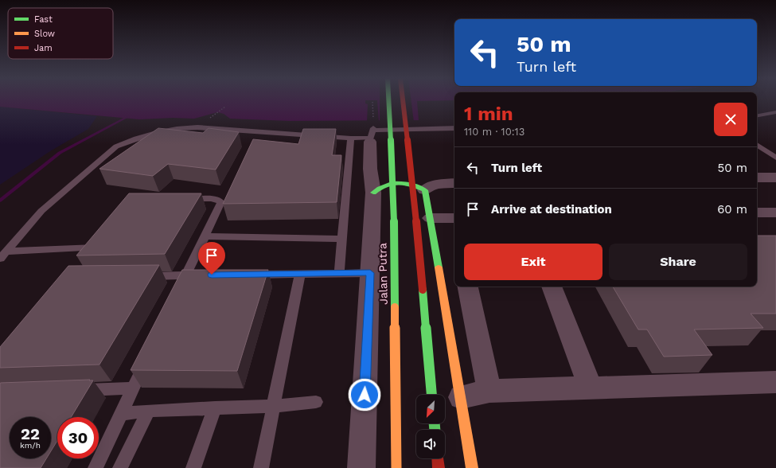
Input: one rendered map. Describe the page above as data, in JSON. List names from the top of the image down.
{
  "streets": {
    "main road": ["Jalan Putra"]
  },
  "legend": ["Fast", "Slow", "Jam"],
  "north": "bottom left",
  "page": {
    "turn": ["50 m", "Turn left"],
    "heading": ["1 min", "110 m · 10:13"],
    "list": [
      {
        "name": "Turn left",
        "value": "50 m"
      },
      {
        "name": "Arrive at destination",
        "value": "60 m"
      }
    ],
    "buttons": ["Exit", "Share"],
    "speed": "22 km/h",
    "limit": "30"
  }
}
